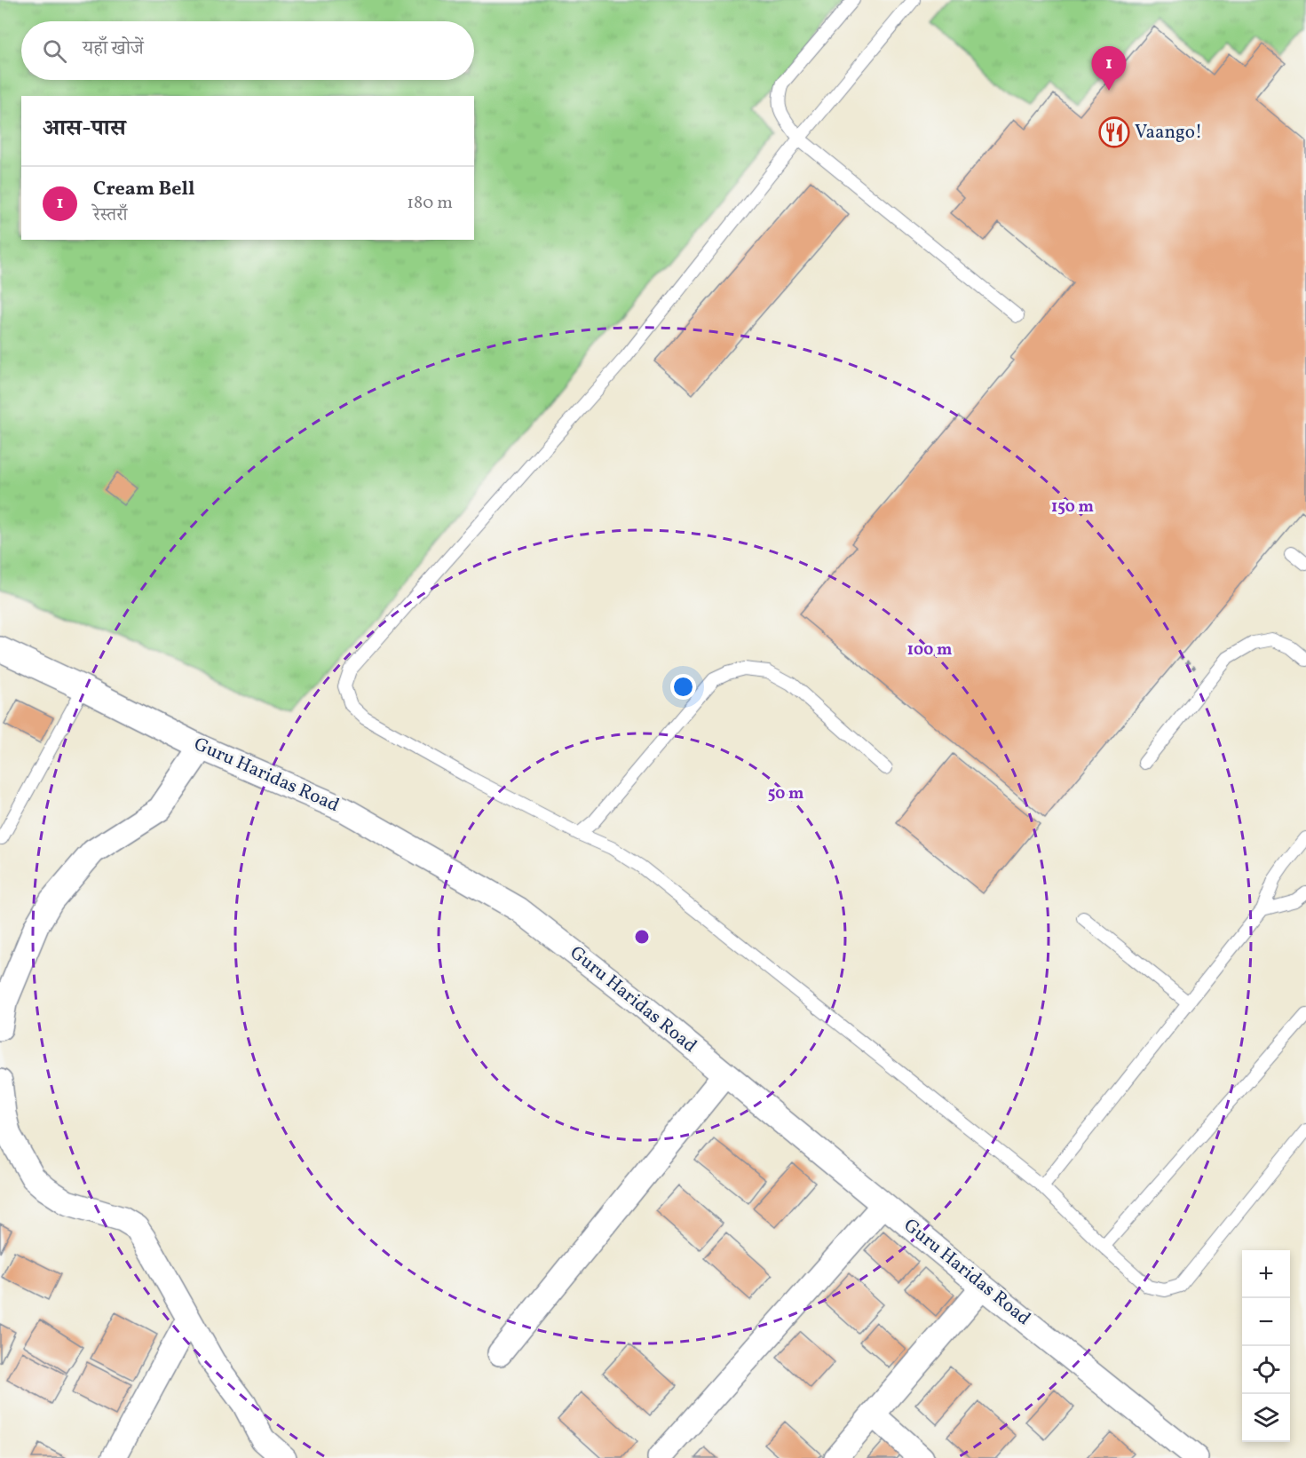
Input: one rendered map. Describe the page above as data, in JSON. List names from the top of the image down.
{
  "streets": {
    "street": ["Guru Haridas Road"]
  },
  "places": {
    "restaurant": ["Vaango!"]
  },
  "page": {
    "search": "यहाँ खोजें",
    "pins": "1",
    "heading": "आस-पास",
    "list": [
      {
        "mark": "1",
        "name": "Cream Bell",
        "note": "रेस्तराँ",
        "value": "180 m"
      }
    ],
    "map_buttons": ["+", "−"]
  },
  "rings": ["150 m", "100 m", "50 m"]
}
